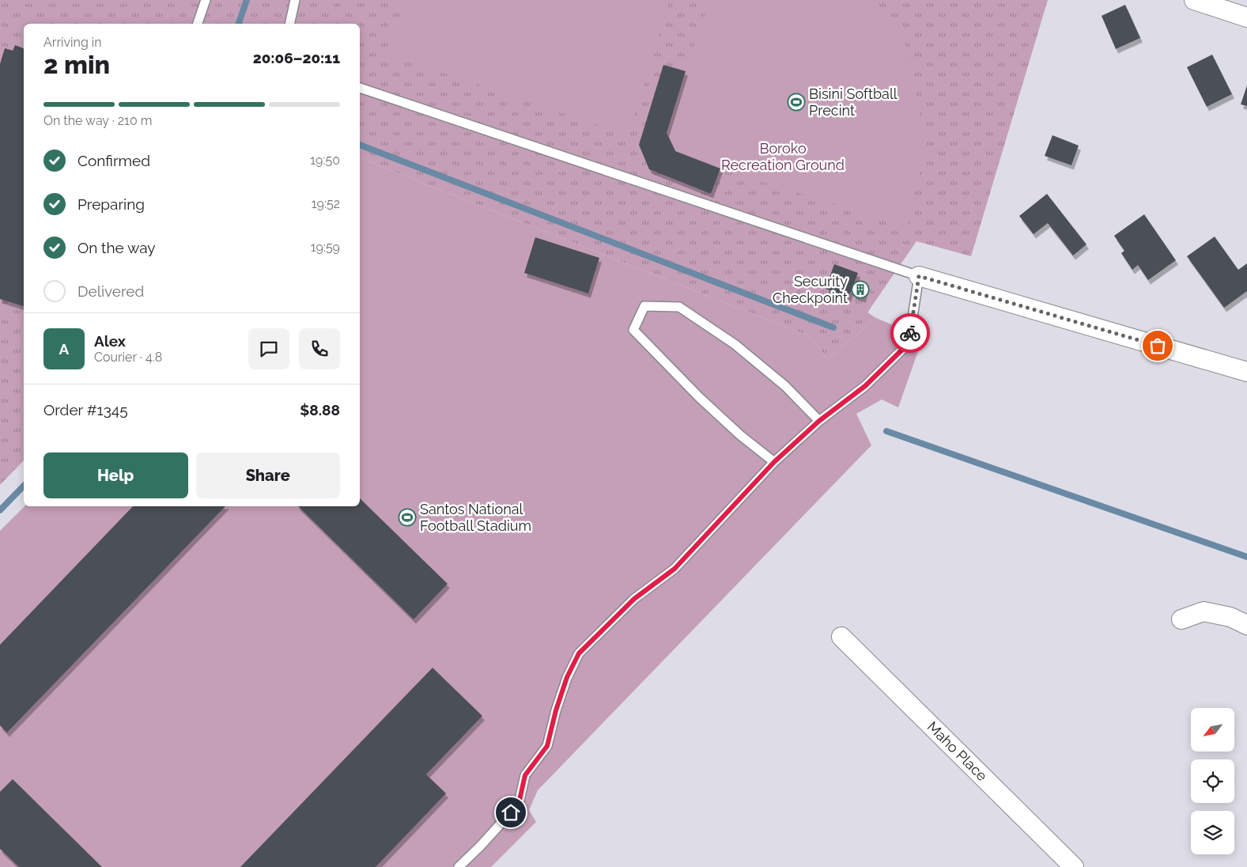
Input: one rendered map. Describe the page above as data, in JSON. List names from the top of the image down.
{
  "streets": {
    "street": ["Maho Place"]
  },
  "parks": ["Boroko Recreation Ground"],
  "places": {
    "sports": ["Bisini Softball Precint", "Santos National Football Stadium"],
    "building": ["Security Checkpoint"]
  },
  "north": "bottom left",
  "page": {
    "heading": ["2 min", "Arriving in", "20:06–20:11"],
    "panel": [
      "Alex",
      "Courier · 4.8",
      "Order #1345",
      "$8.88"
    ],
    "bar": "On the way · 210 m",
    "list": [
      ["Confirmed", "19:50"],
      ["Preparing", "19:52"],
      ["On the way", "19:59"],
      "Delivered"
    ],
    "round": "A",
    "buttons": ["Help", "Share"]
  }
}
